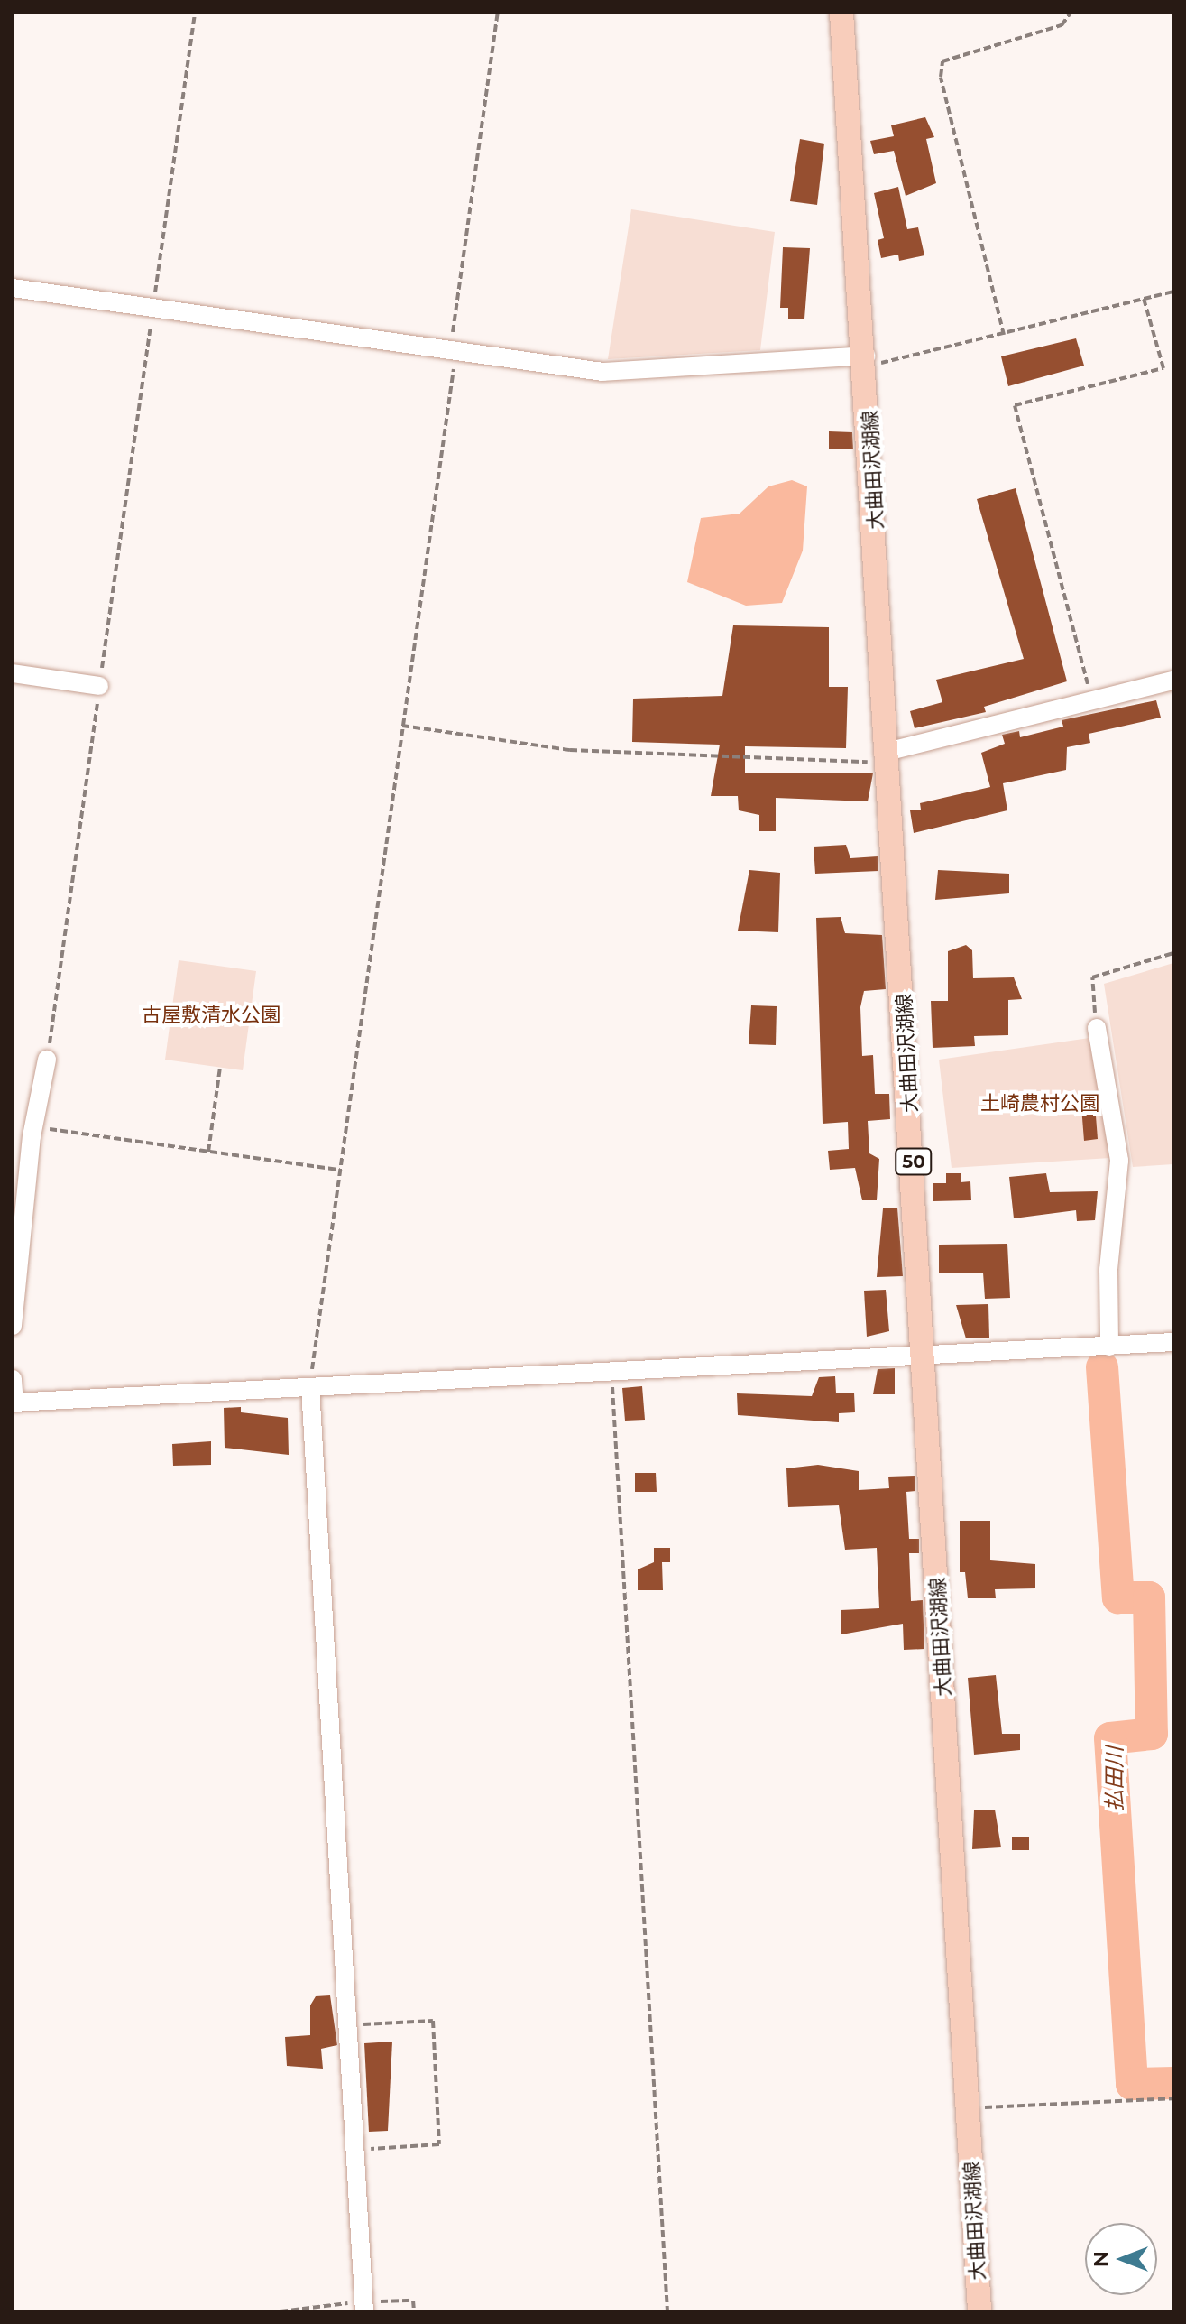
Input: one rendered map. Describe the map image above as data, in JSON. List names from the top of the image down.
{
  "streets": {
    "main road": ["大曲田沢湖線", "50"]
  },
  "water": ["払田川"],
  "parks": ["古屋敷清水公園", "土崎農村公園"],
  "north": "left"
}
